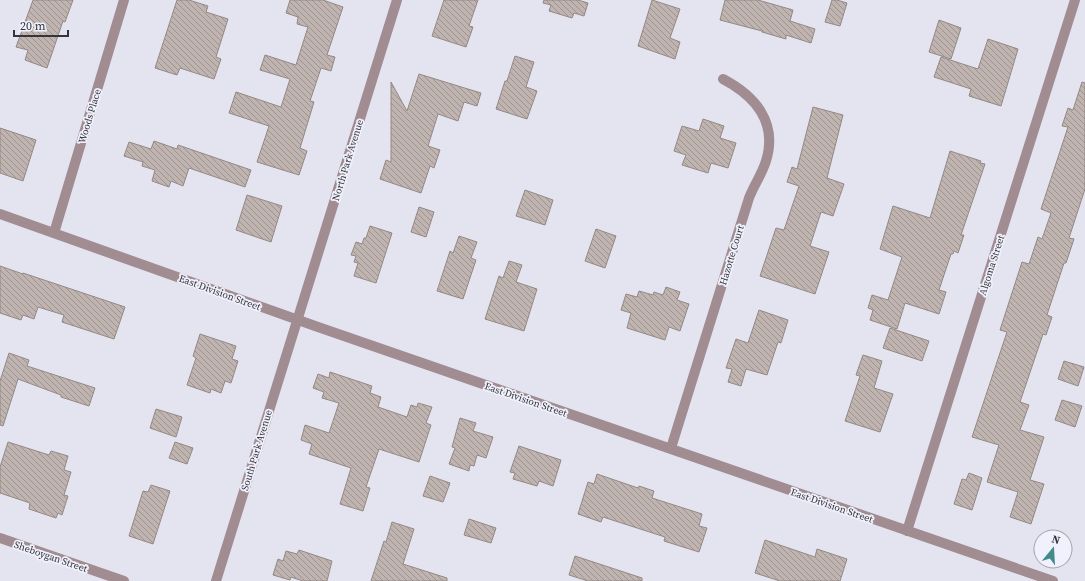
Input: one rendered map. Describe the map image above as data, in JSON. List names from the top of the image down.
{
  "streets": {
    "street": [
      "Woods Place",
      "North Park Avenue",
      "Hazotte Court",
      "Algoma Street",
      "East Division Street",
      "South Park Avenue",
      "Sheboygan Street"
    ]
  },
  "crossings": [
    ["Woods Place", "East Division Street"],
    ["North Park Avenue", "East Division Street"],
    ["North Park Avenue", "South Park Avenue"],
    ["Hazotte Court", "East Division Street"],
    ["Algoma Street", "East Division Street"],
    ["East Division Street", "South Park Avenue"]
  ],
  "scale_bar": "20 m",
  "north": "top"
}
